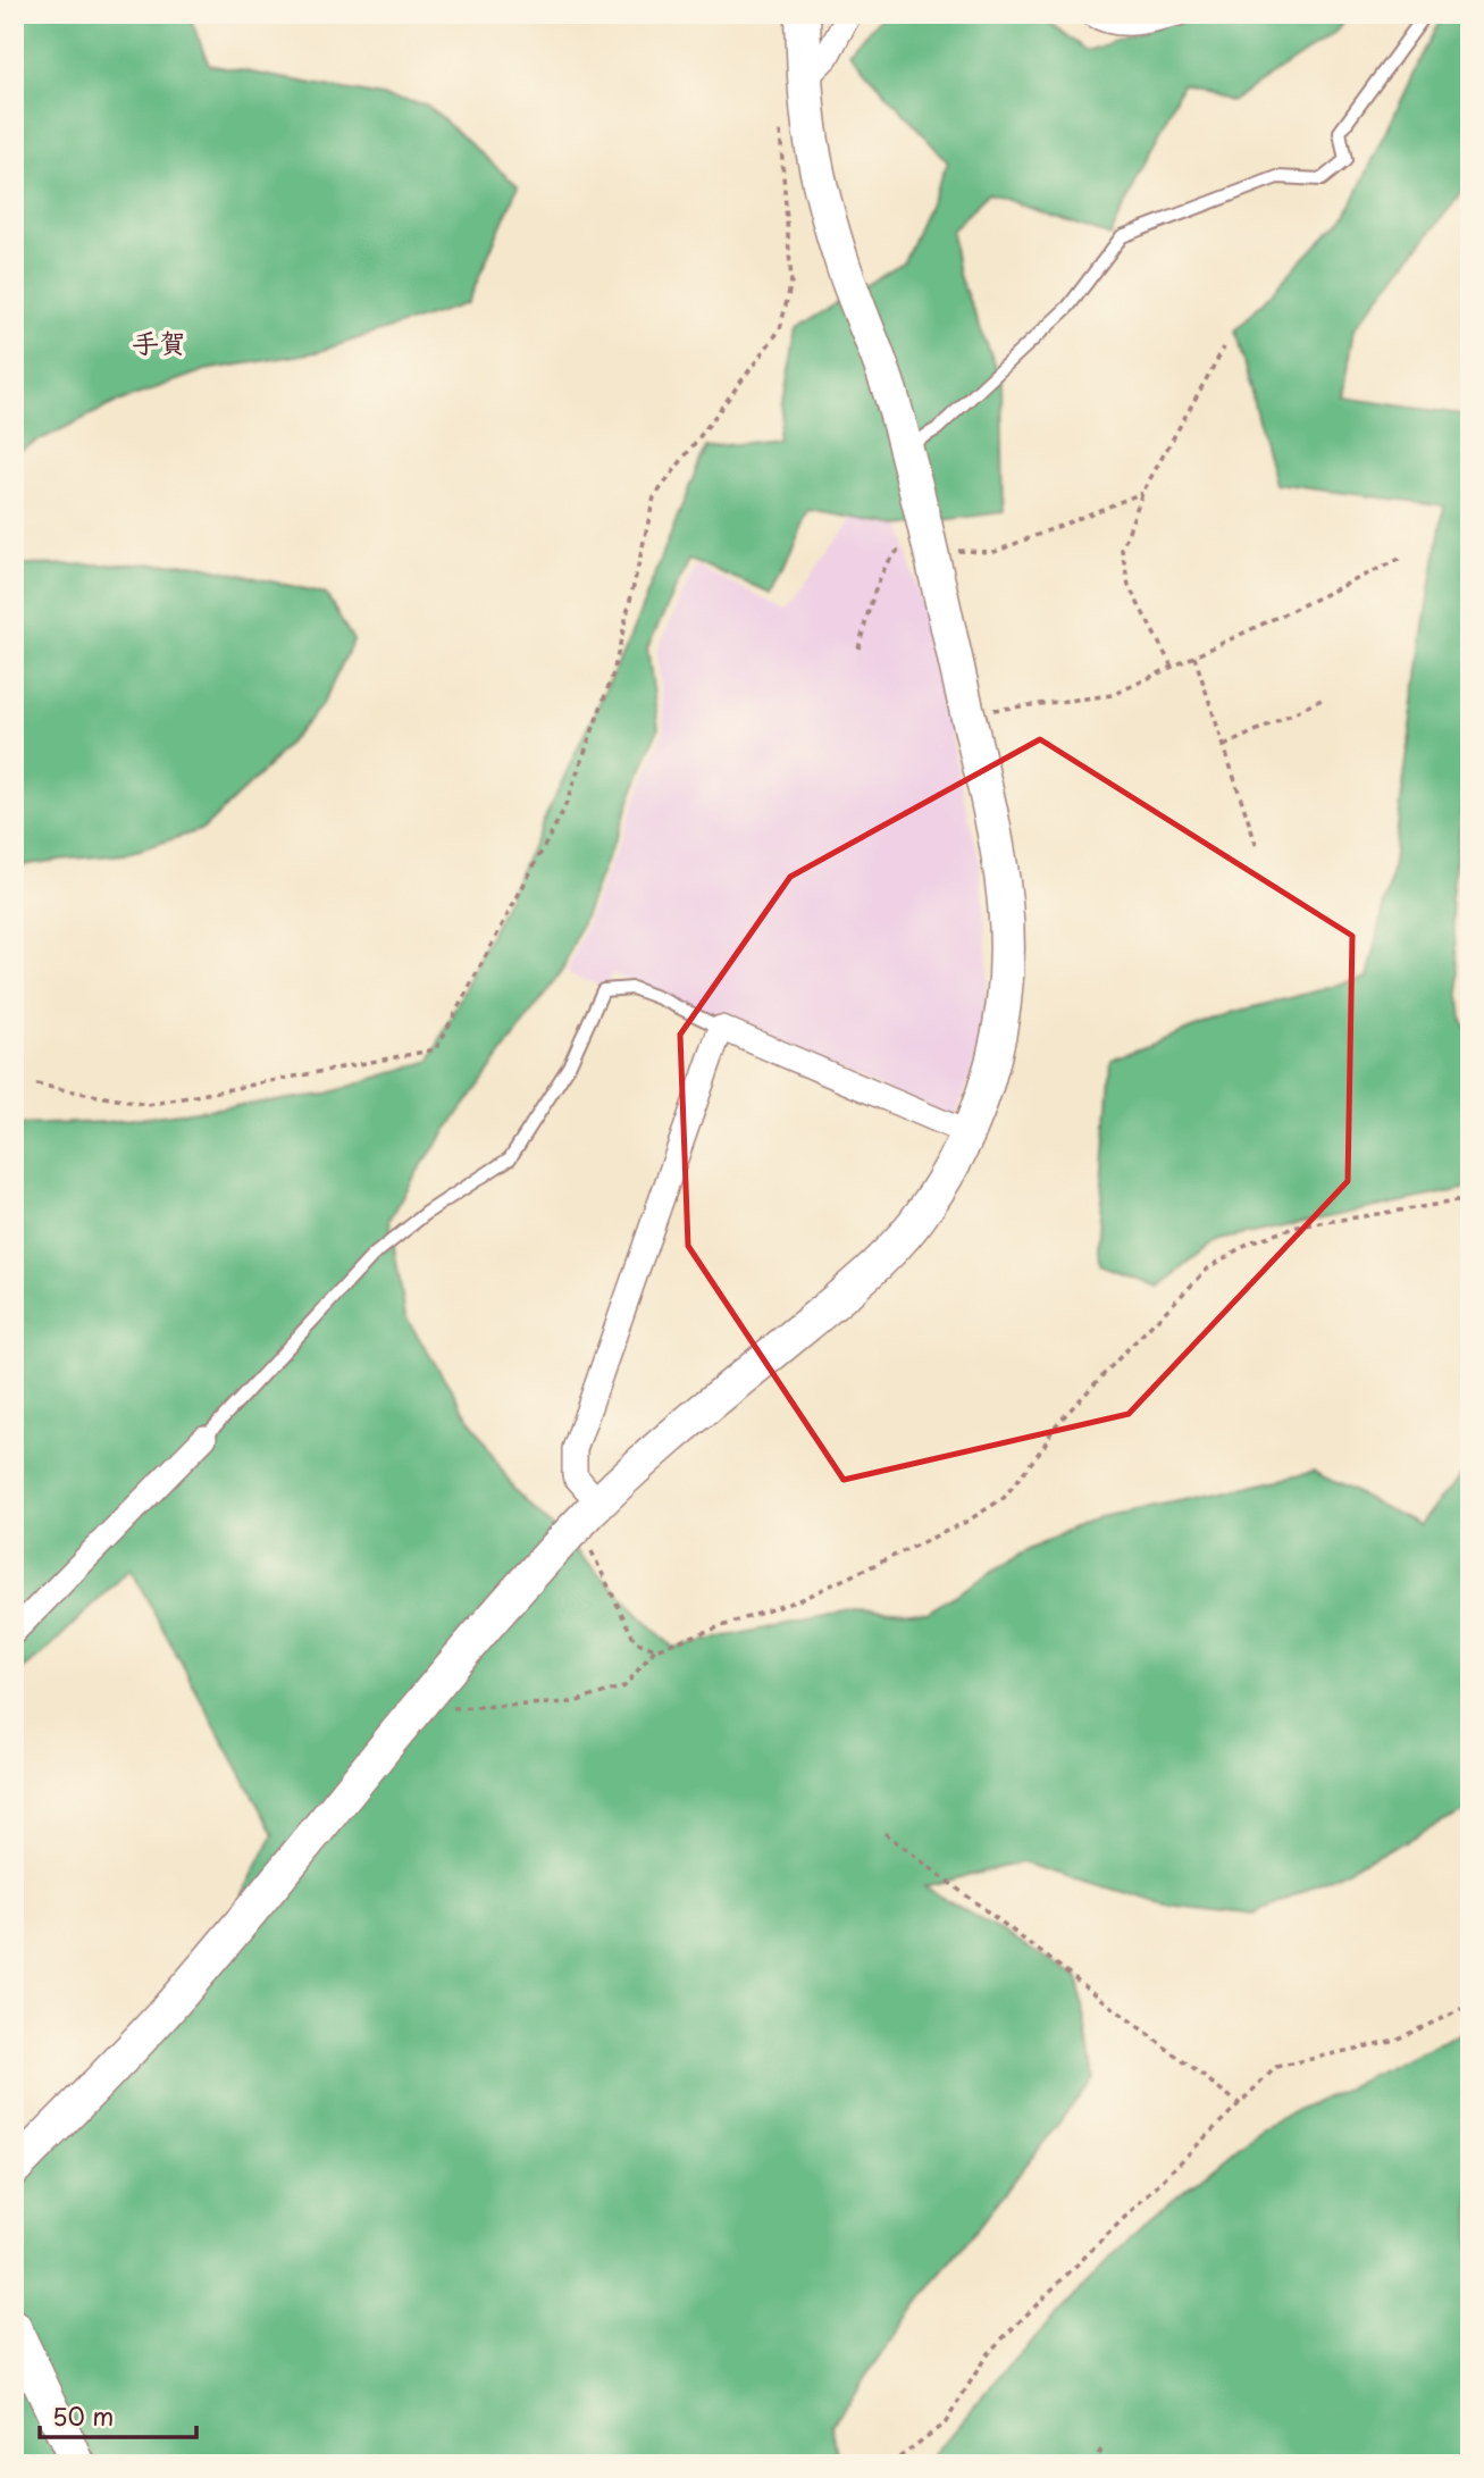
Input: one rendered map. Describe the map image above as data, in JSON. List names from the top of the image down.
{
  "districts": ["手賀"],
  "scale_bar": "50 m"
}
